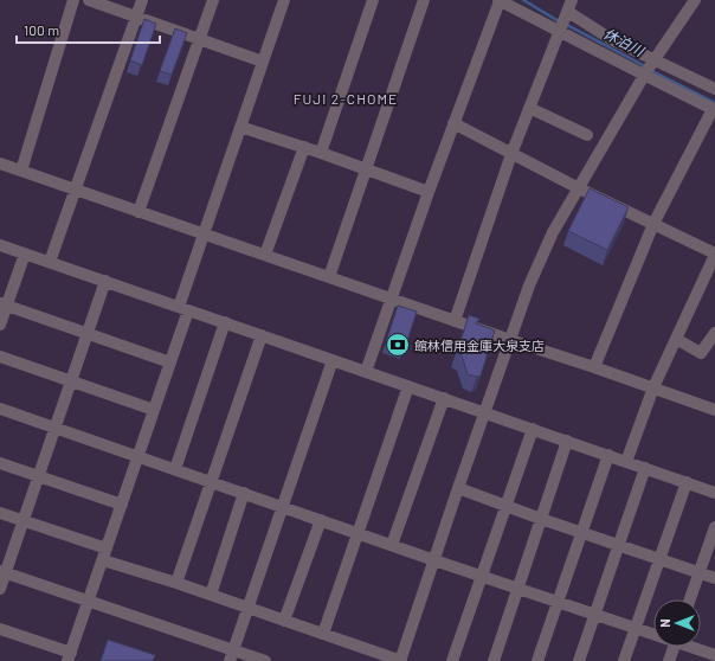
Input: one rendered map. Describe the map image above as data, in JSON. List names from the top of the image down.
{
  "districts": ["FUJI 2-CHOME"],
  "water": ["休泊川"],
  "places": {
    "bank": ["館林信用金庫大泉支店"]
  },
  "scale_bar": "100 m",
  "north": "left"
}
